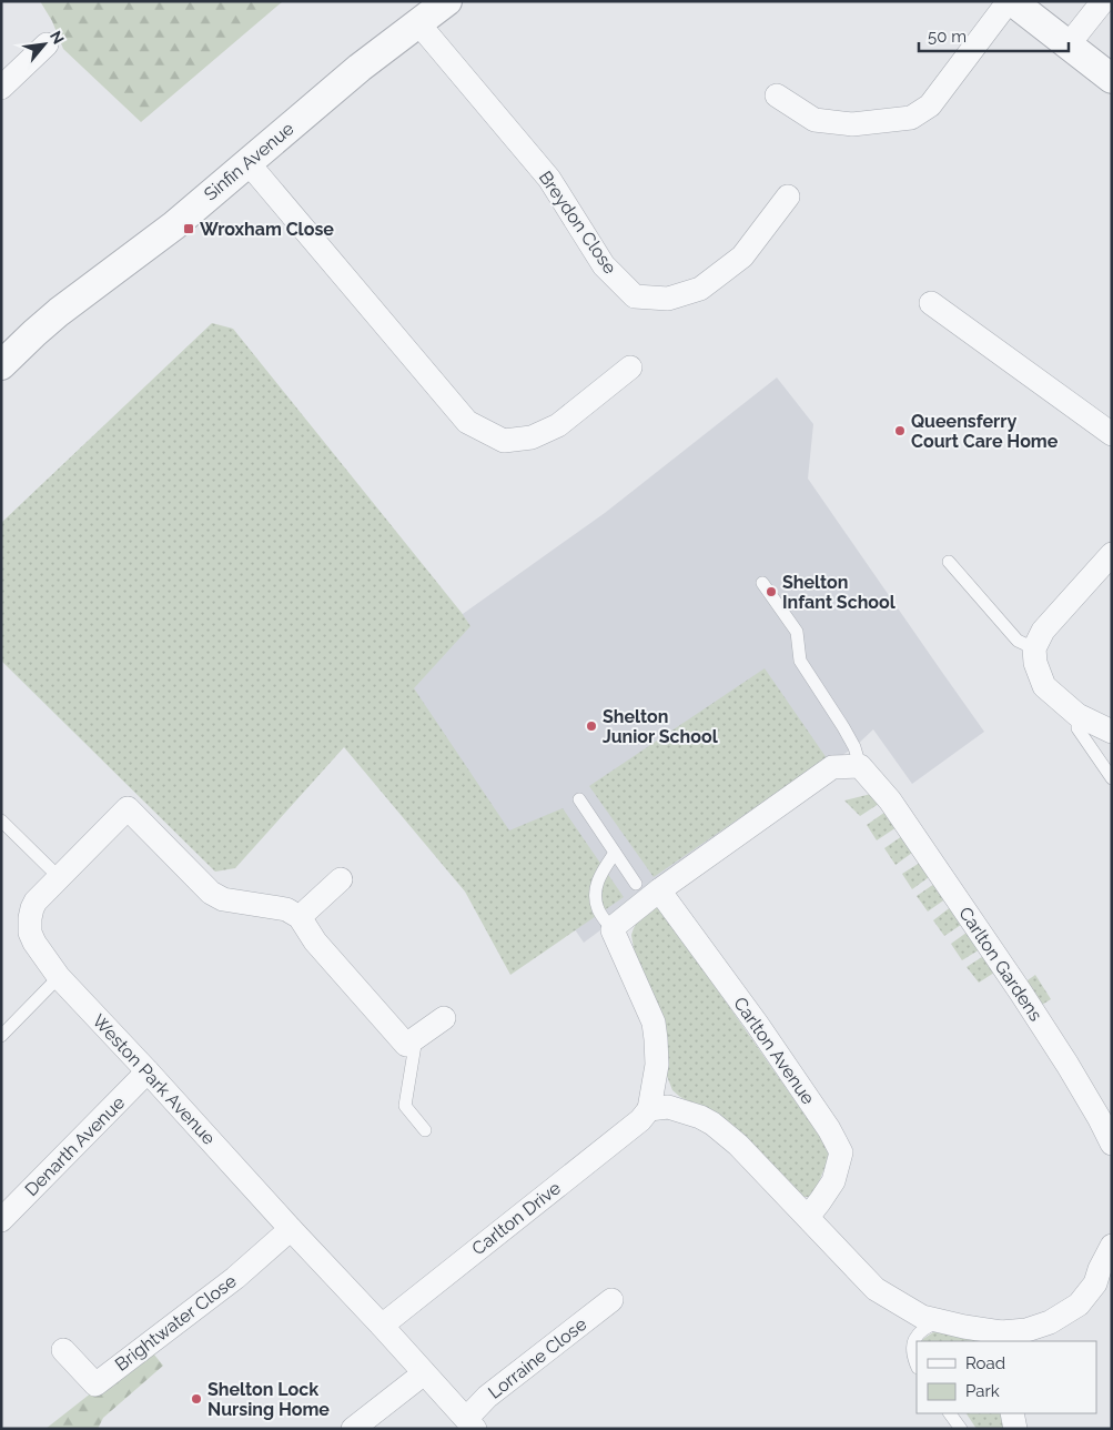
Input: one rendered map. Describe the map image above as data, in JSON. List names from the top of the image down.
{
  "streets": {
    "street": [
      "Sinfin Avenue",
      "Breydon Close",
      "Carlton Gardens",
      "Carlton Avenue",
      "Weston Park Avenue",
      "Denarth Avenue",
      "Carlton Drive",
      "Brightwater Close",
      "Lorraine Close"
    ]
  },
  "crossings": [
    ["Sinfin Avenue", "Breydon Close"],
    ["Weston Park Avenue", "Denarth Avenue"],
    ["Weston Park Avenue", "Carlton Drive"],
    ["Weston Park Avenue", "Brightwater Close"],
    ["Weston Park Avenue", "Lorraine Close"]
  ],
  "places": {
    "transit": ["Wroxham Close"],
    "other": [
      "Queensferry Court Care Home",
      "Shelton Infant School",
      "Shelton Junior School",
      "Shelton Lock Nursing Home"
    ]
  },
  "legend": ["Road", "Park"],
  "scale_bar": "50 m",
  "north": "top right"
}
